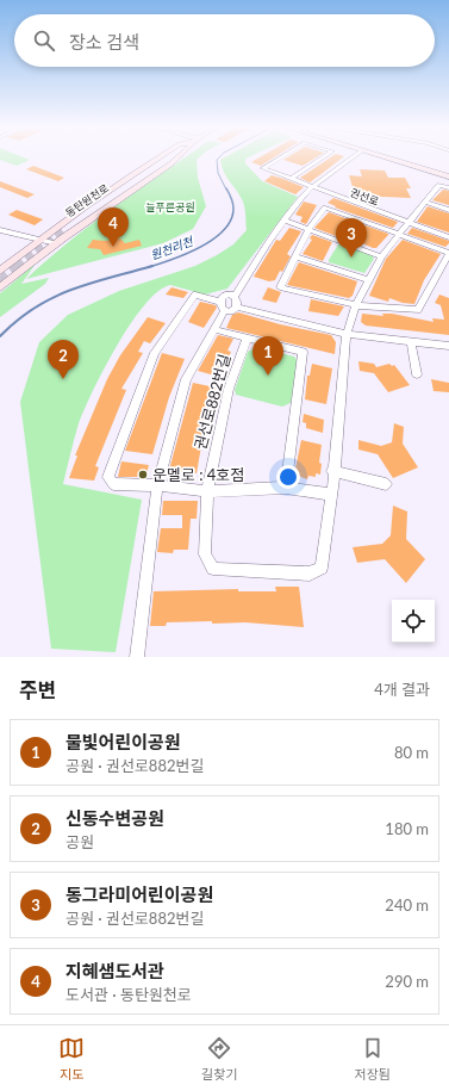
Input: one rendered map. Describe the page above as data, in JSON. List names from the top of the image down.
{
  "streets": {
    "main road": ["동탄원천로"],
    "street": ["권선로", "권선로882번길"]
  },
  "water": ["원천리천"],
  "parks": ["늘푸른공원"],
  "places": ["운멜로 : 4호점"],
  "page": {
    "search": "장소 검색",
    "pins": [
      "4",
      "3",
      "1",
      "2"
    ],
    "heading": ["주변", "4개 결과"],
    "list": [
      {
        "mark": "1",
        "name": "물빛어린이공원",
        "note": "공원 · 권선로882번길",
        "value": "80 m"
      },
      {
        "mark": "2",
        "name": "신동수변공원",
        "note": "공원",
        "value": "180 m"
      },
      {
        "mark": "3",
        "name": "동그라미어린이공원",
        "note": "공원 · 권선로882번길",
        "value": "240 m"
      },
      {
        "mark": "4",
        "name": "지혜샘도서관",
        "note": "도서관 · 동탄원천로",
        "value": "290 m"
      }
    ],
    "nav": ["지도", "길찾기", "저장됨"]
  }
}
